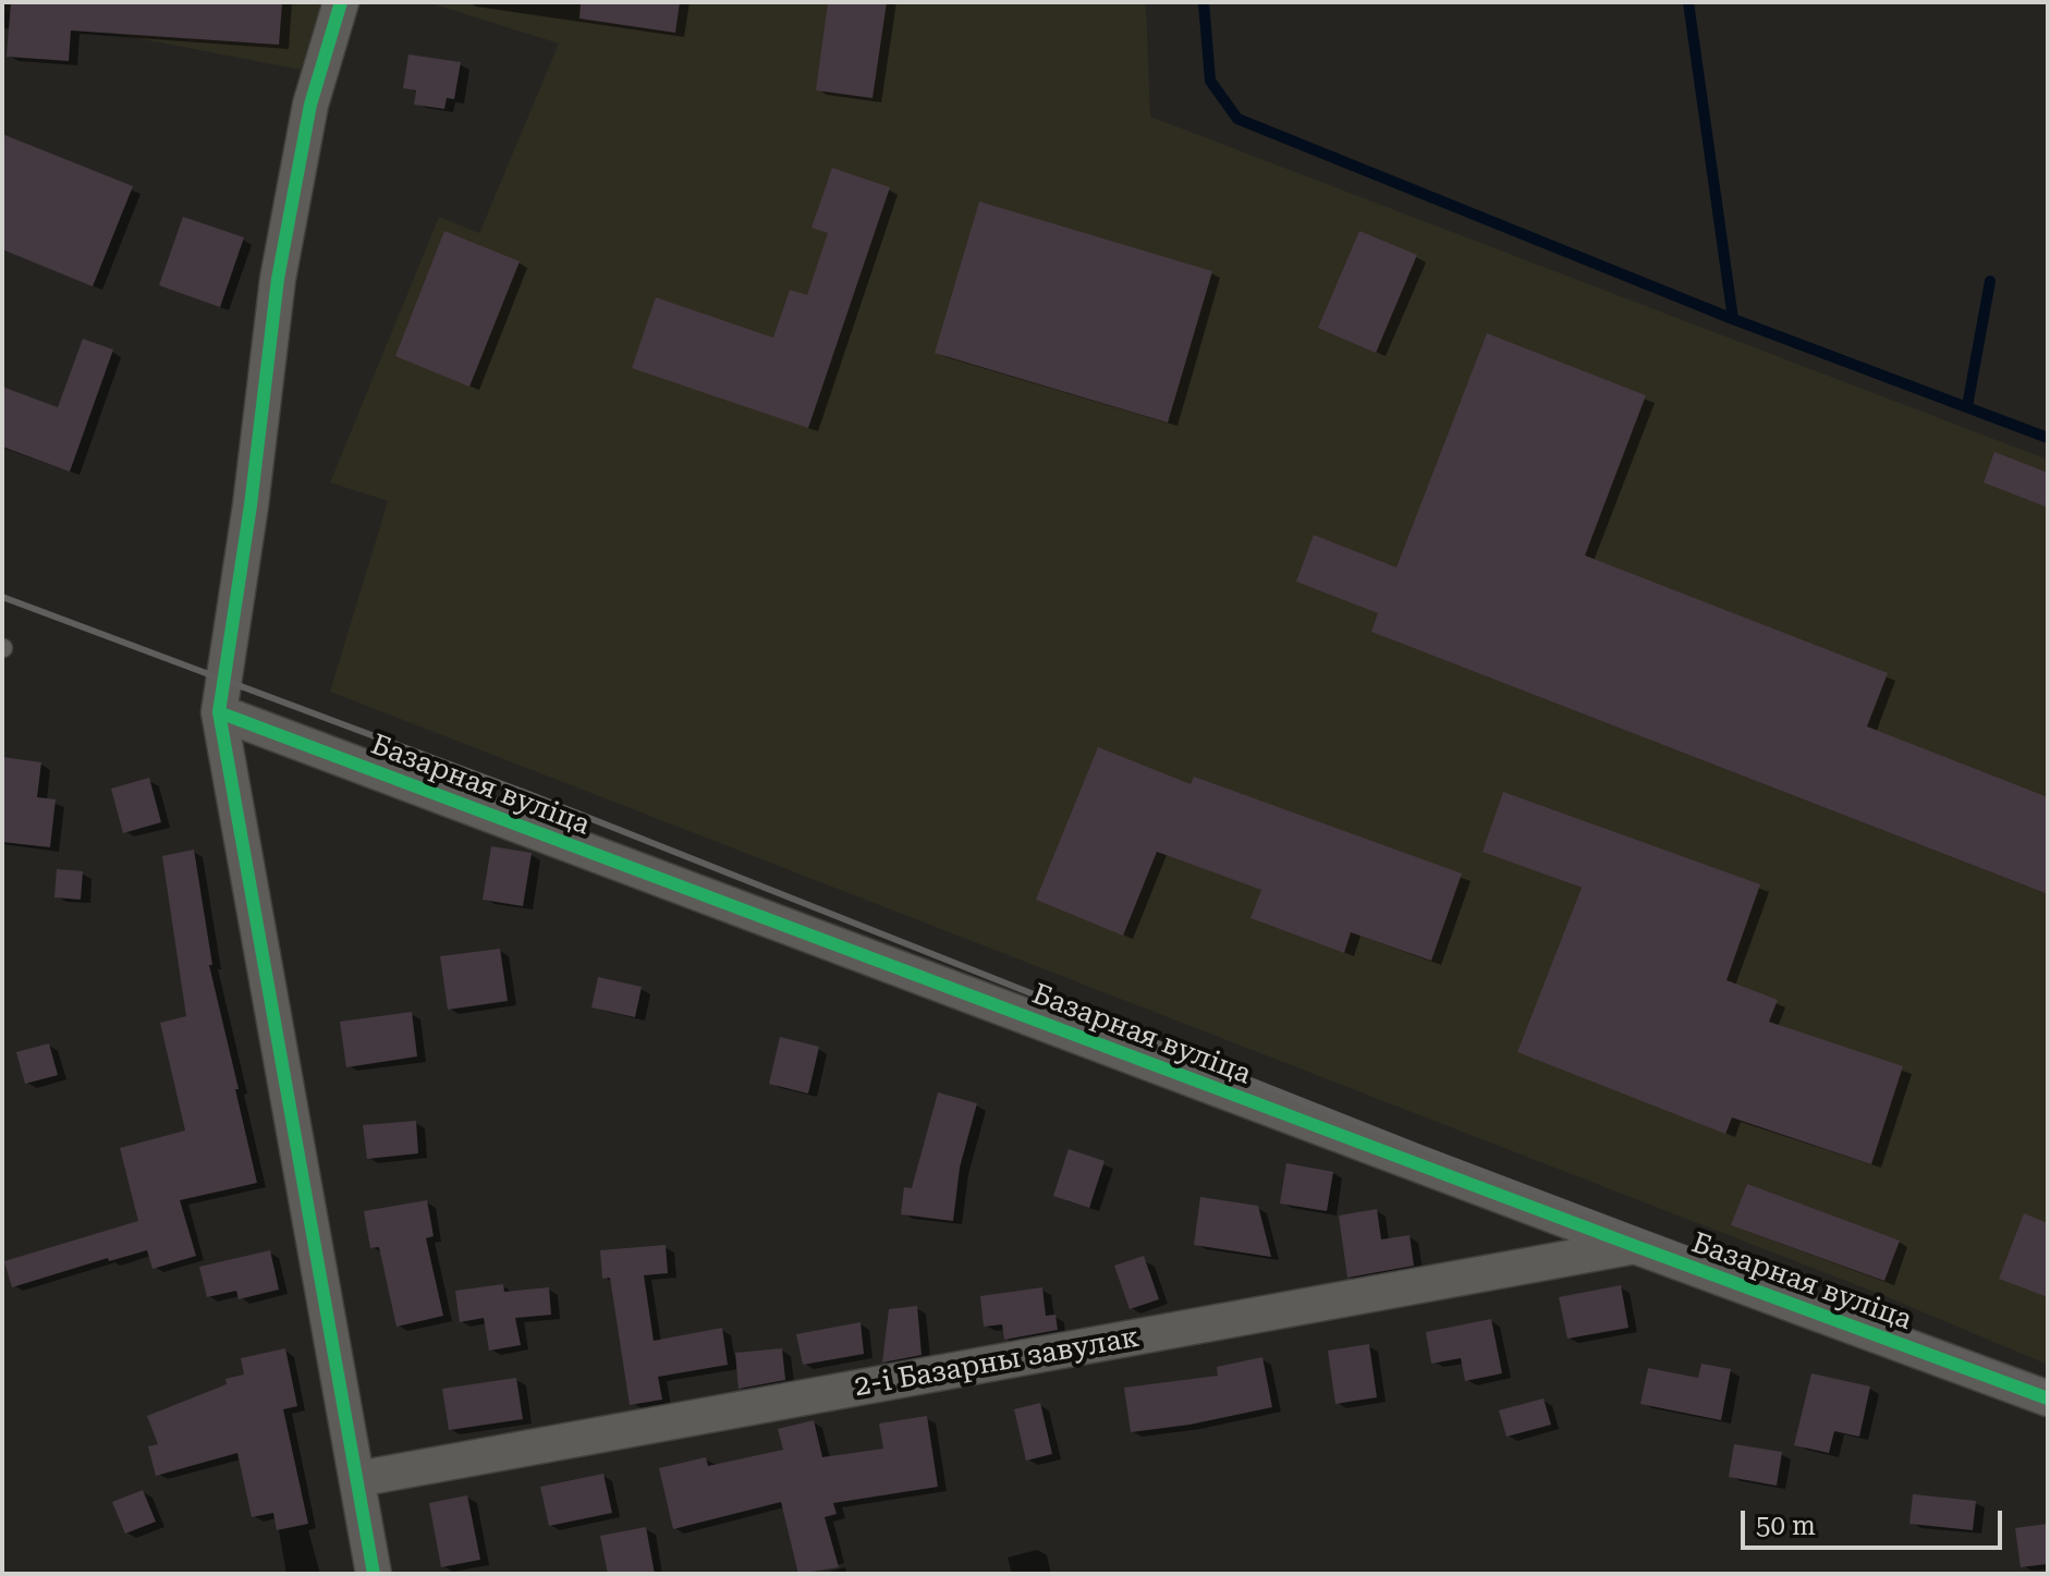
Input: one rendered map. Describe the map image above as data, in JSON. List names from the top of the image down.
{
  "streets": {
    "street": ["Базарная вуліца", "2-і Базарны завулак"]
  },
  "crossings": [
    ["Базарная вуліца", "2-і Базарны завулак"]
  ],
  "scale_bar": "50 m"
}
